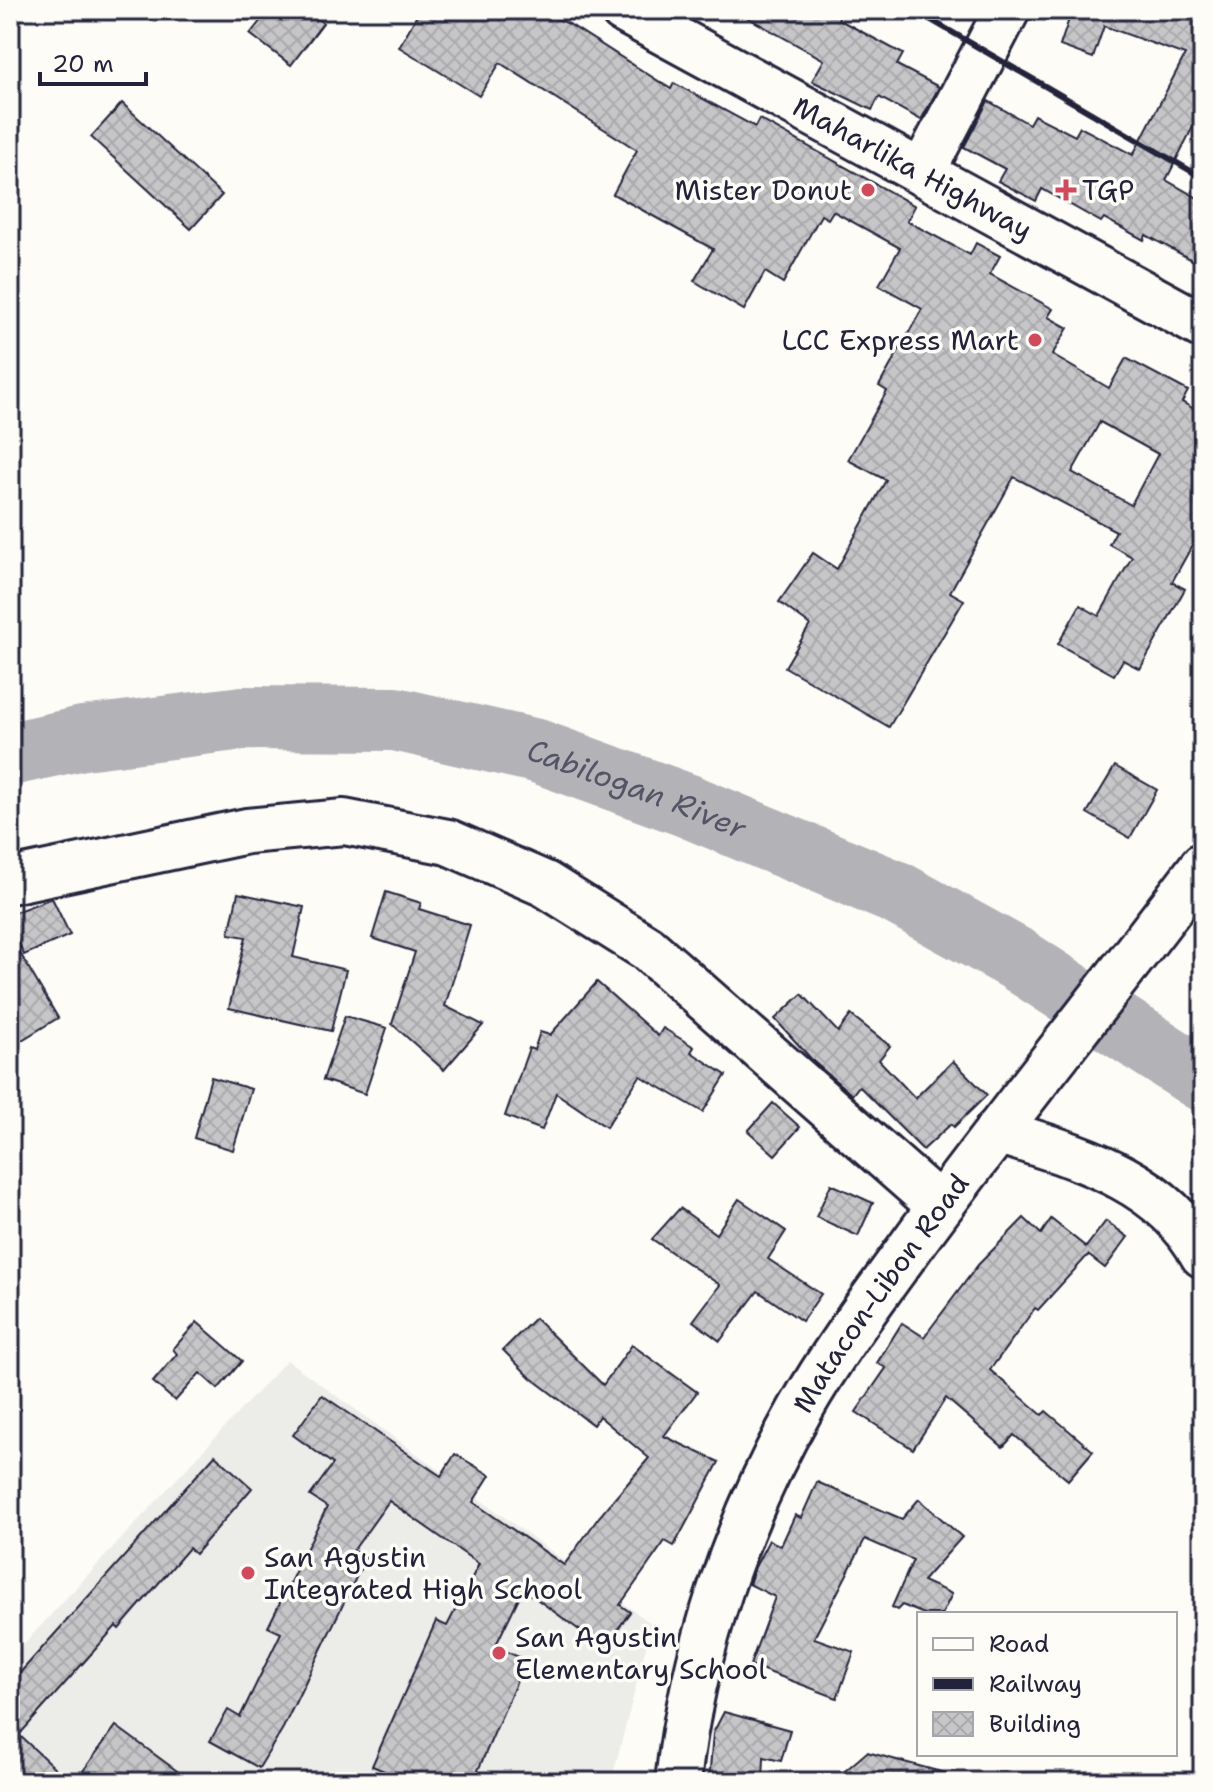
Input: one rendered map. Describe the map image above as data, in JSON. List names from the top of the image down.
{
  "streets": {
    "main road": ["Maharlika Highway", "Matacon-Libon Road"]
  },
  "water": ["Cabilogan River"],
  "places": {
    "other": [
      "Mister Donut",
      "LCC Express Mart",
      "San Agustin Integrated High School",
      "San Agustin Elementary School"
    ],
    "health": ["TGP"]
  },
  "legend": ["Road", "Railway", "Building"],
  "scale_bar": "20 m"
}
